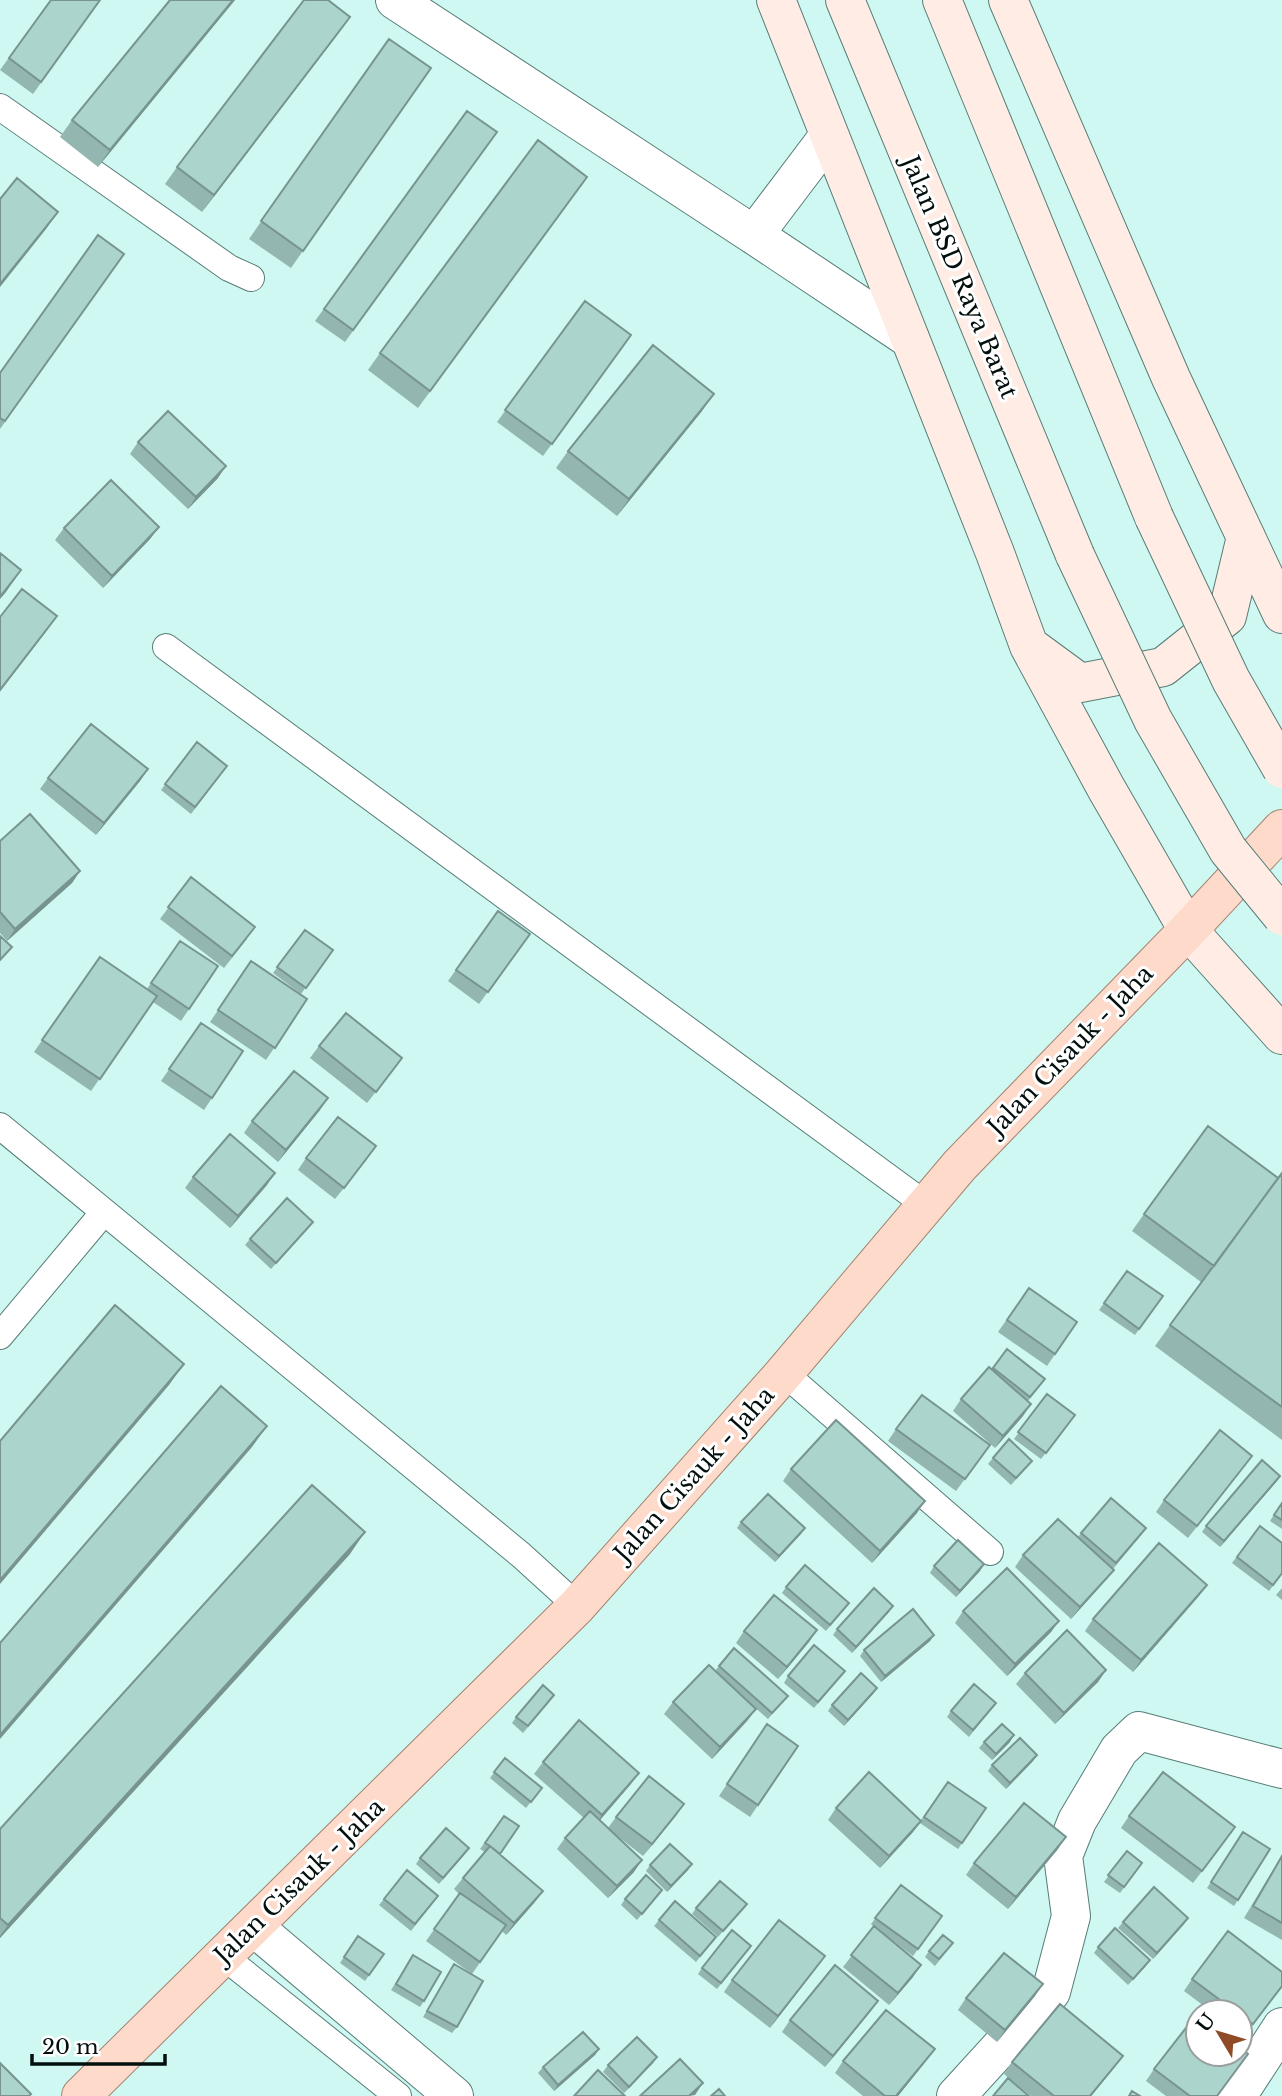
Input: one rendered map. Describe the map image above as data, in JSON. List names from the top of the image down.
{
  "streets": {
    "main road": ["Jalan BSD Raya Barat", "Jalan Cisauk - Jaha"]
  },
  "scale_bar": "20 m",
  "north": "top left"
}
